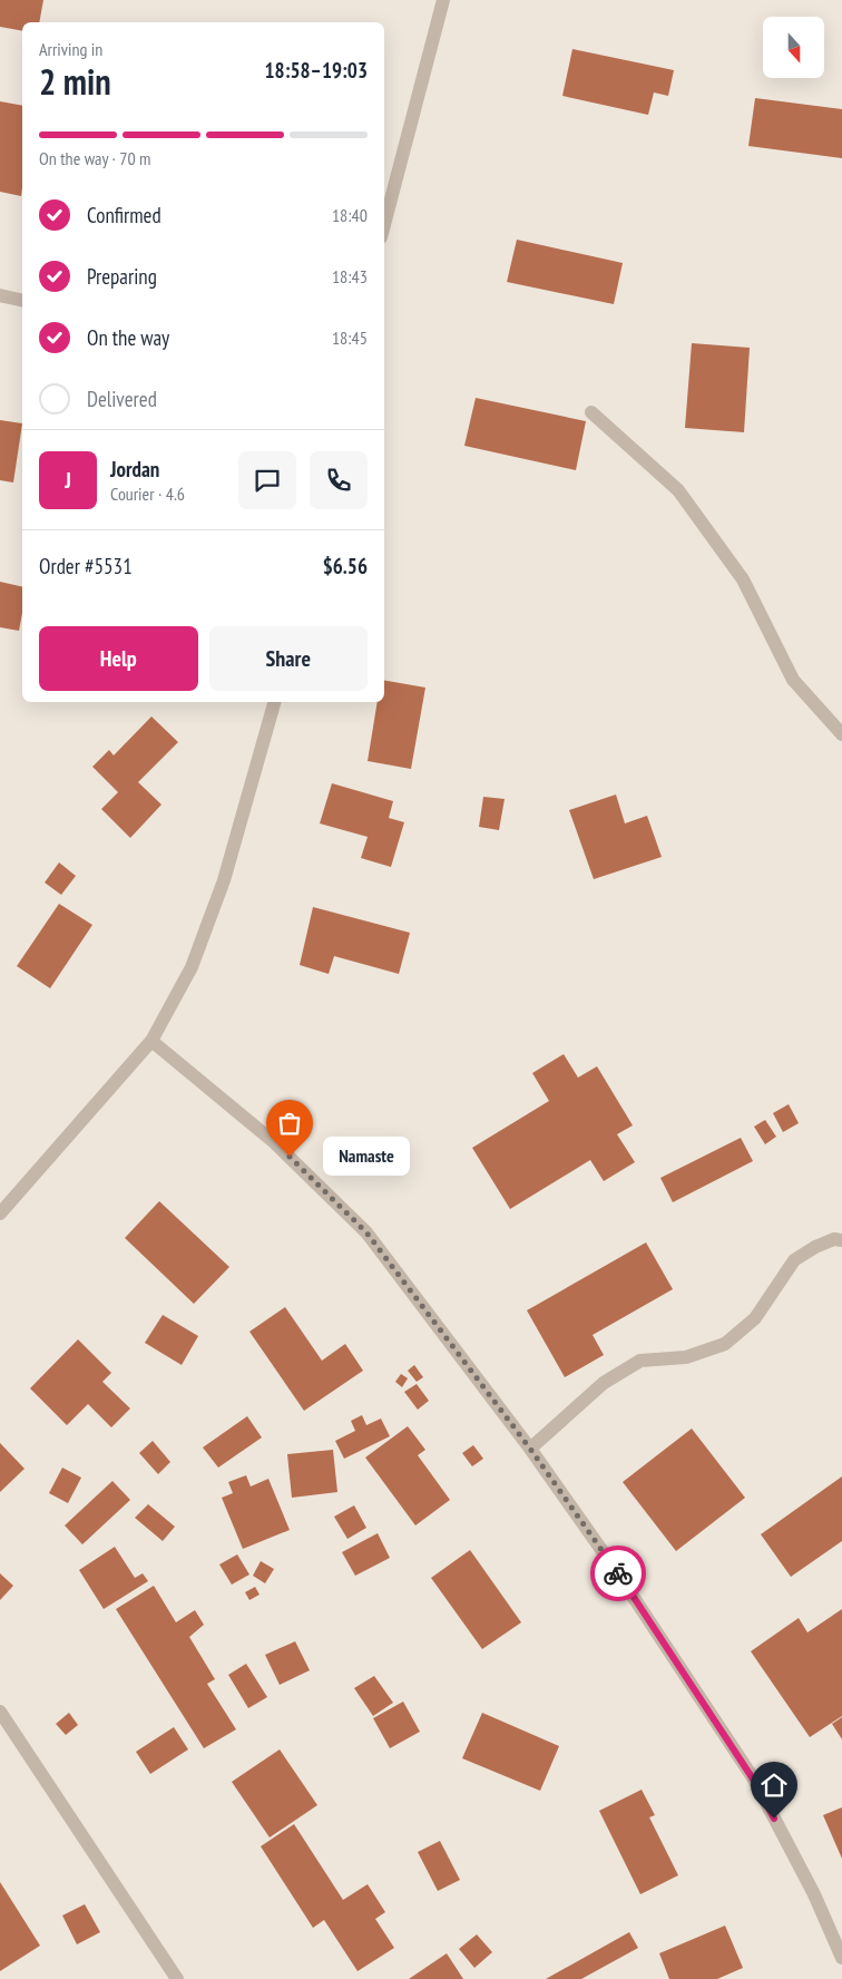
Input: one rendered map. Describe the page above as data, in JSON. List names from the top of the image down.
{
  "places": ["Namaste"],
  "north": "bottom",
  "page": {
    "heading": ["2 min", "Arriving in", "18:58–19:03"],
    "panel": [
      "Jordan",
      "Courier · 4.6",
      "Order #5531",
      "$6.56"
    ],
    "bar": "On the way · 70 m",
    "list": [
      ["Confirmed", "18:40"],
      ["Preparing", "18:43"],
      ["On the way", "18:45"],
      "Delivered"
    ],
    "round": "J",
    "buttons": ["Help", "Share"],
    "bubble": "Namaste"
  }
}
